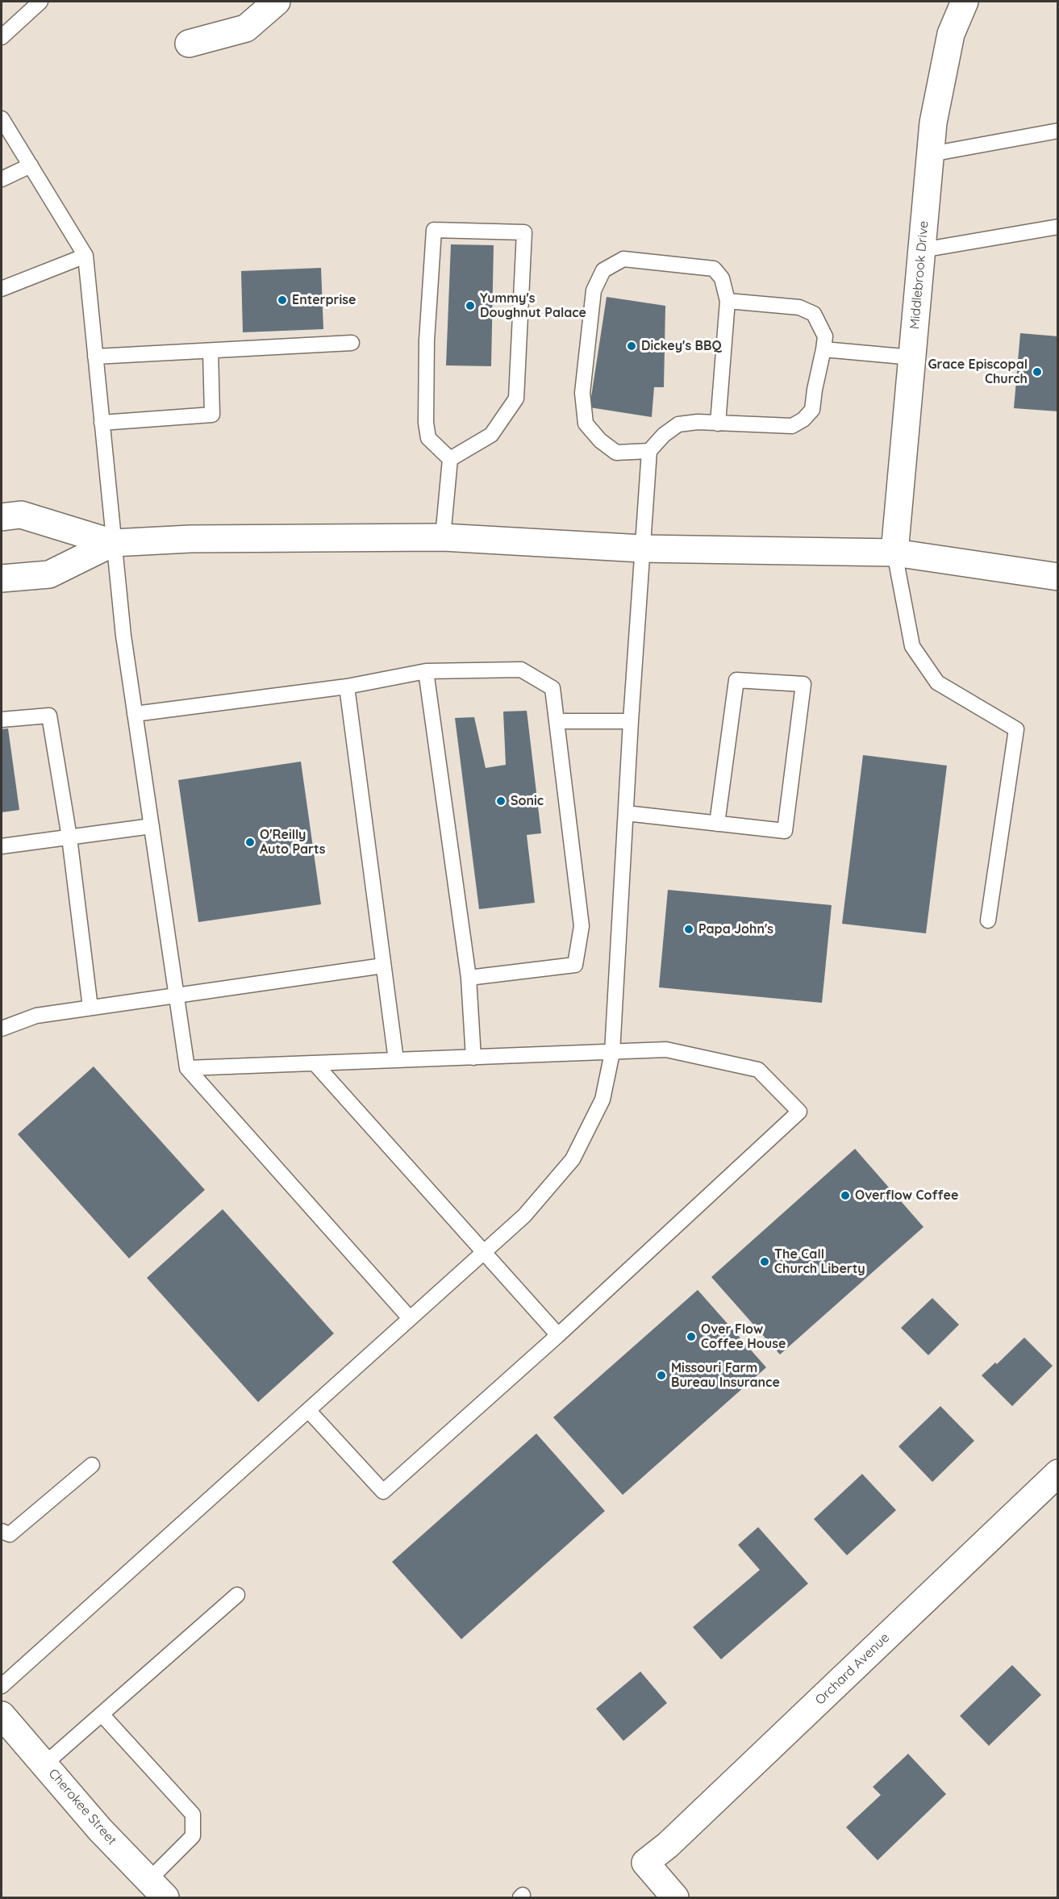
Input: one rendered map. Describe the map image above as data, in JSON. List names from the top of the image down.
{
  "streets": {
    "main road": ["Middlebrook Drive", "Orchard Avenue", "Cherokee Street"]
  },
  "places": [
    "Enterprise",
    "Yummy's Doughnut Palace",
    "Dickey's BBQ",
    "Grace Episcopal Church",
    "Sonic",
    "O'Reilly Auto Parts",
    "Papa John's",
    "Overflow Coffee",
    "The Call Church Liberty",
    "Over Flow Coffee House",
    "Missouri Farm Bureau Insurance"
  ]
}
